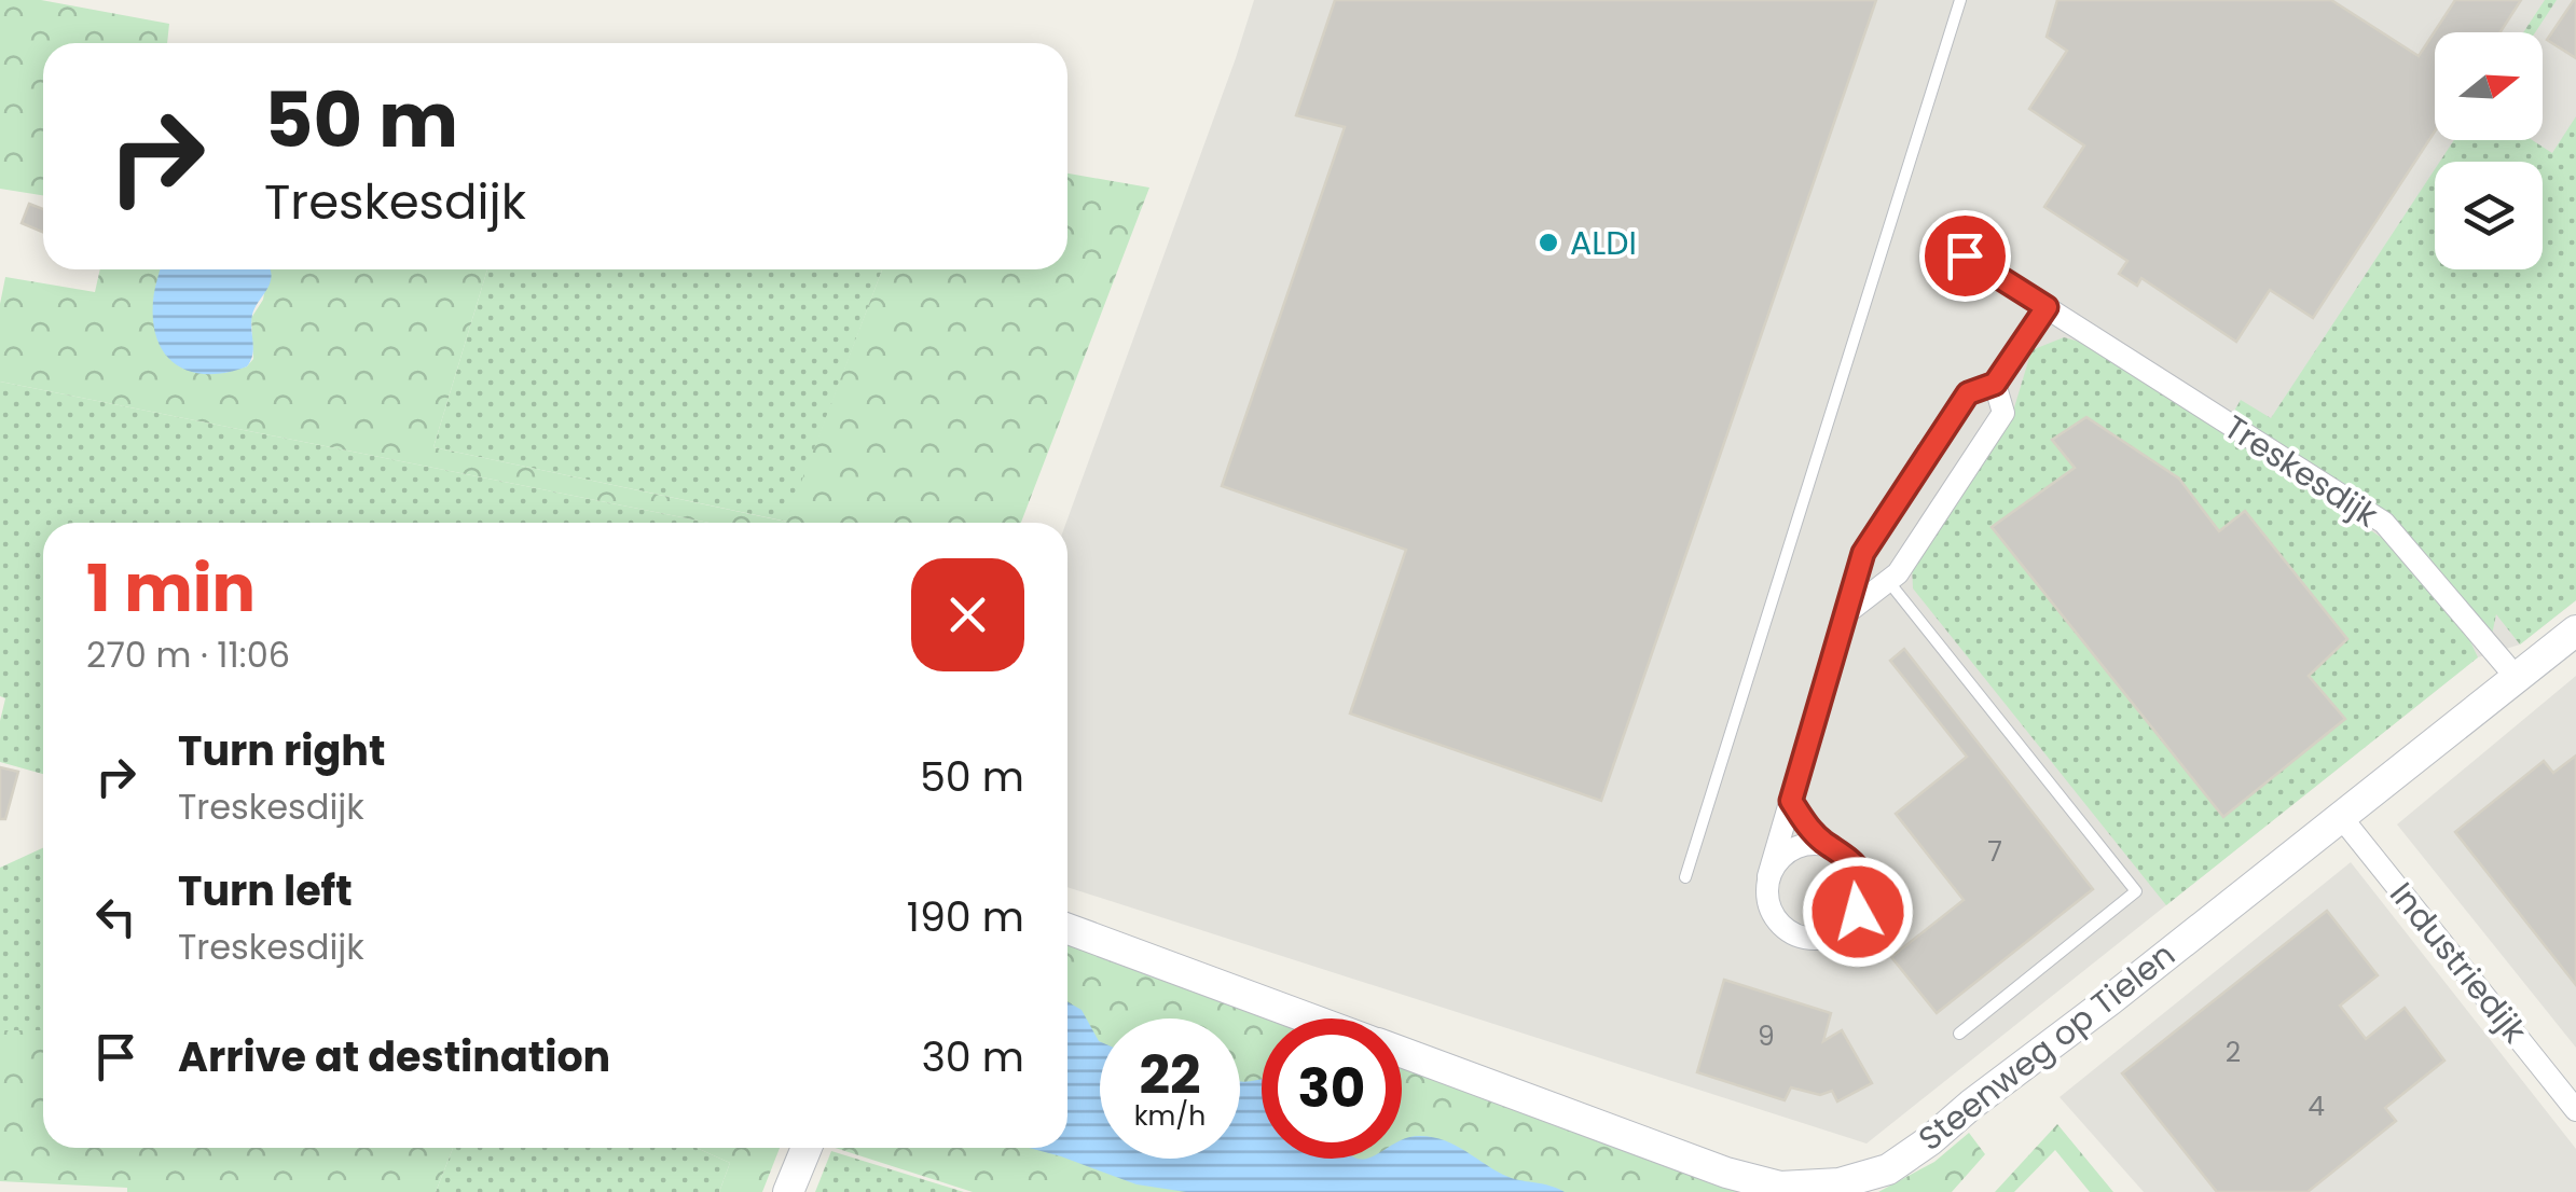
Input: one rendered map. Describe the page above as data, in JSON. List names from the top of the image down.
{
  "streets": {
    "street": ["Treskesdijk", "Industriedijk", "Steenweg op Tielen"]
  },
  "crossings": [
    ["Treskesdijk", "Steenweg op Tielen"],
    ["Industriedijk", "Steenweg op Tielen"]
  ],
  "places": ["ALDI"],
  "house_numbers": [
    "7",
    "9",
    "2",
    "4"
  ],
  "north": "right",
  "page": {
    "turn": ["50 m", "Treskesdijk"],
    "heading": ["1 min", "270 m · 11:06"],
    "list": [
      {
        "name": "Turn right",
        "note": "Treskesdijk",
        "value": "50 m"
      },
      {
        "name": "Turn left",
        "note": "Treskesdijk",
        "value": "190 m"
      },
      {
        "name": "Arrive at destination",
        "value": "30 m"
      }
    ],
    "speed": "22 km/h",
    "limit": "30"
  }
}
